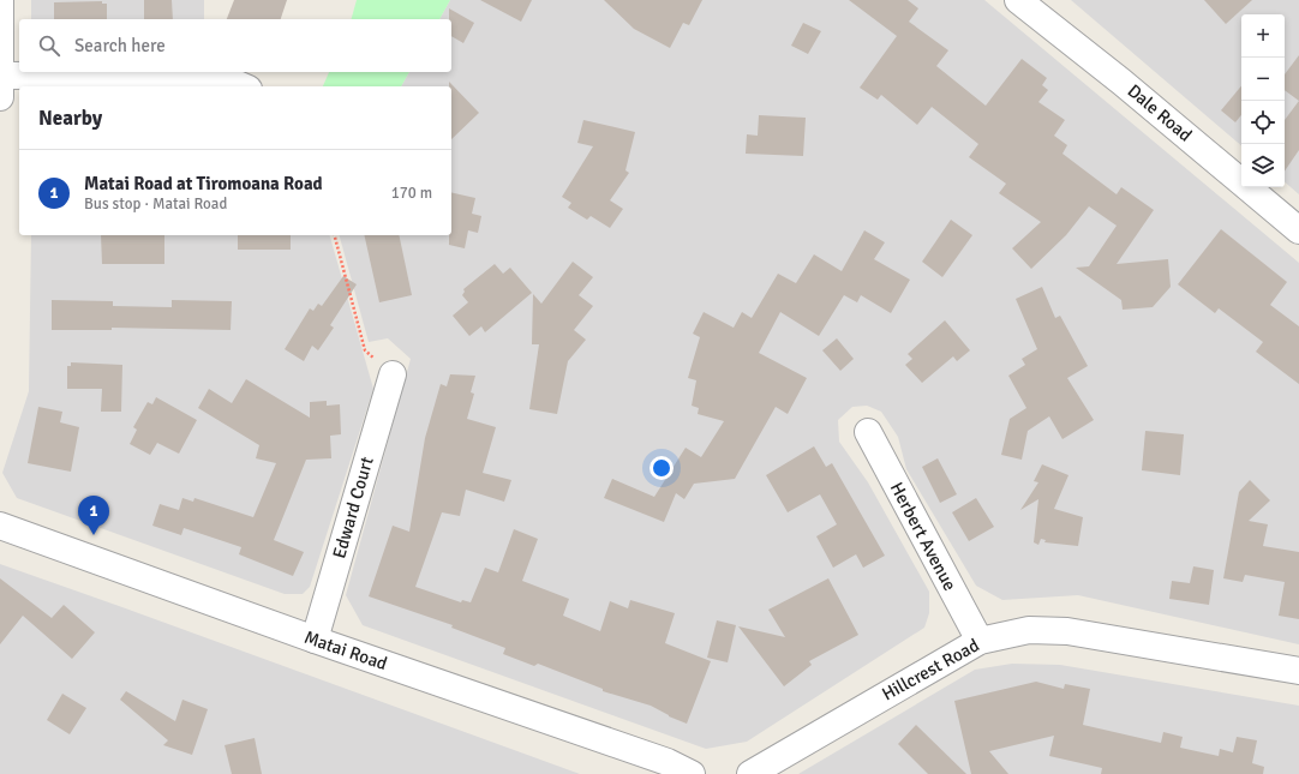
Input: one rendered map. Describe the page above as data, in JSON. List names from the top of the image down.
{
  "streets": {
    "street": [
      "Dale Road",
      "Edward Court",
      "Herbert Avenue",
      "Matai Road",
      "Hillcrest Road"
    ]
  },
  "crossings": [
    ["Edward Court", "Matai Road"],
    ["Herbert Avenue", "Hillcrest Road"]
  ],
  "page": {
    "map_buttons": ["+", "−"],
    "search": "Search here",
    "heading": "Nearby",
    "list": [
      {
        "mark": "1",
        "name": "Matai Road at Tiromoana Road",
        "note": "Bus stop · Matai Road",
        "value": "170 m"
      }
    ],
    "pins": "1"
  }
}
